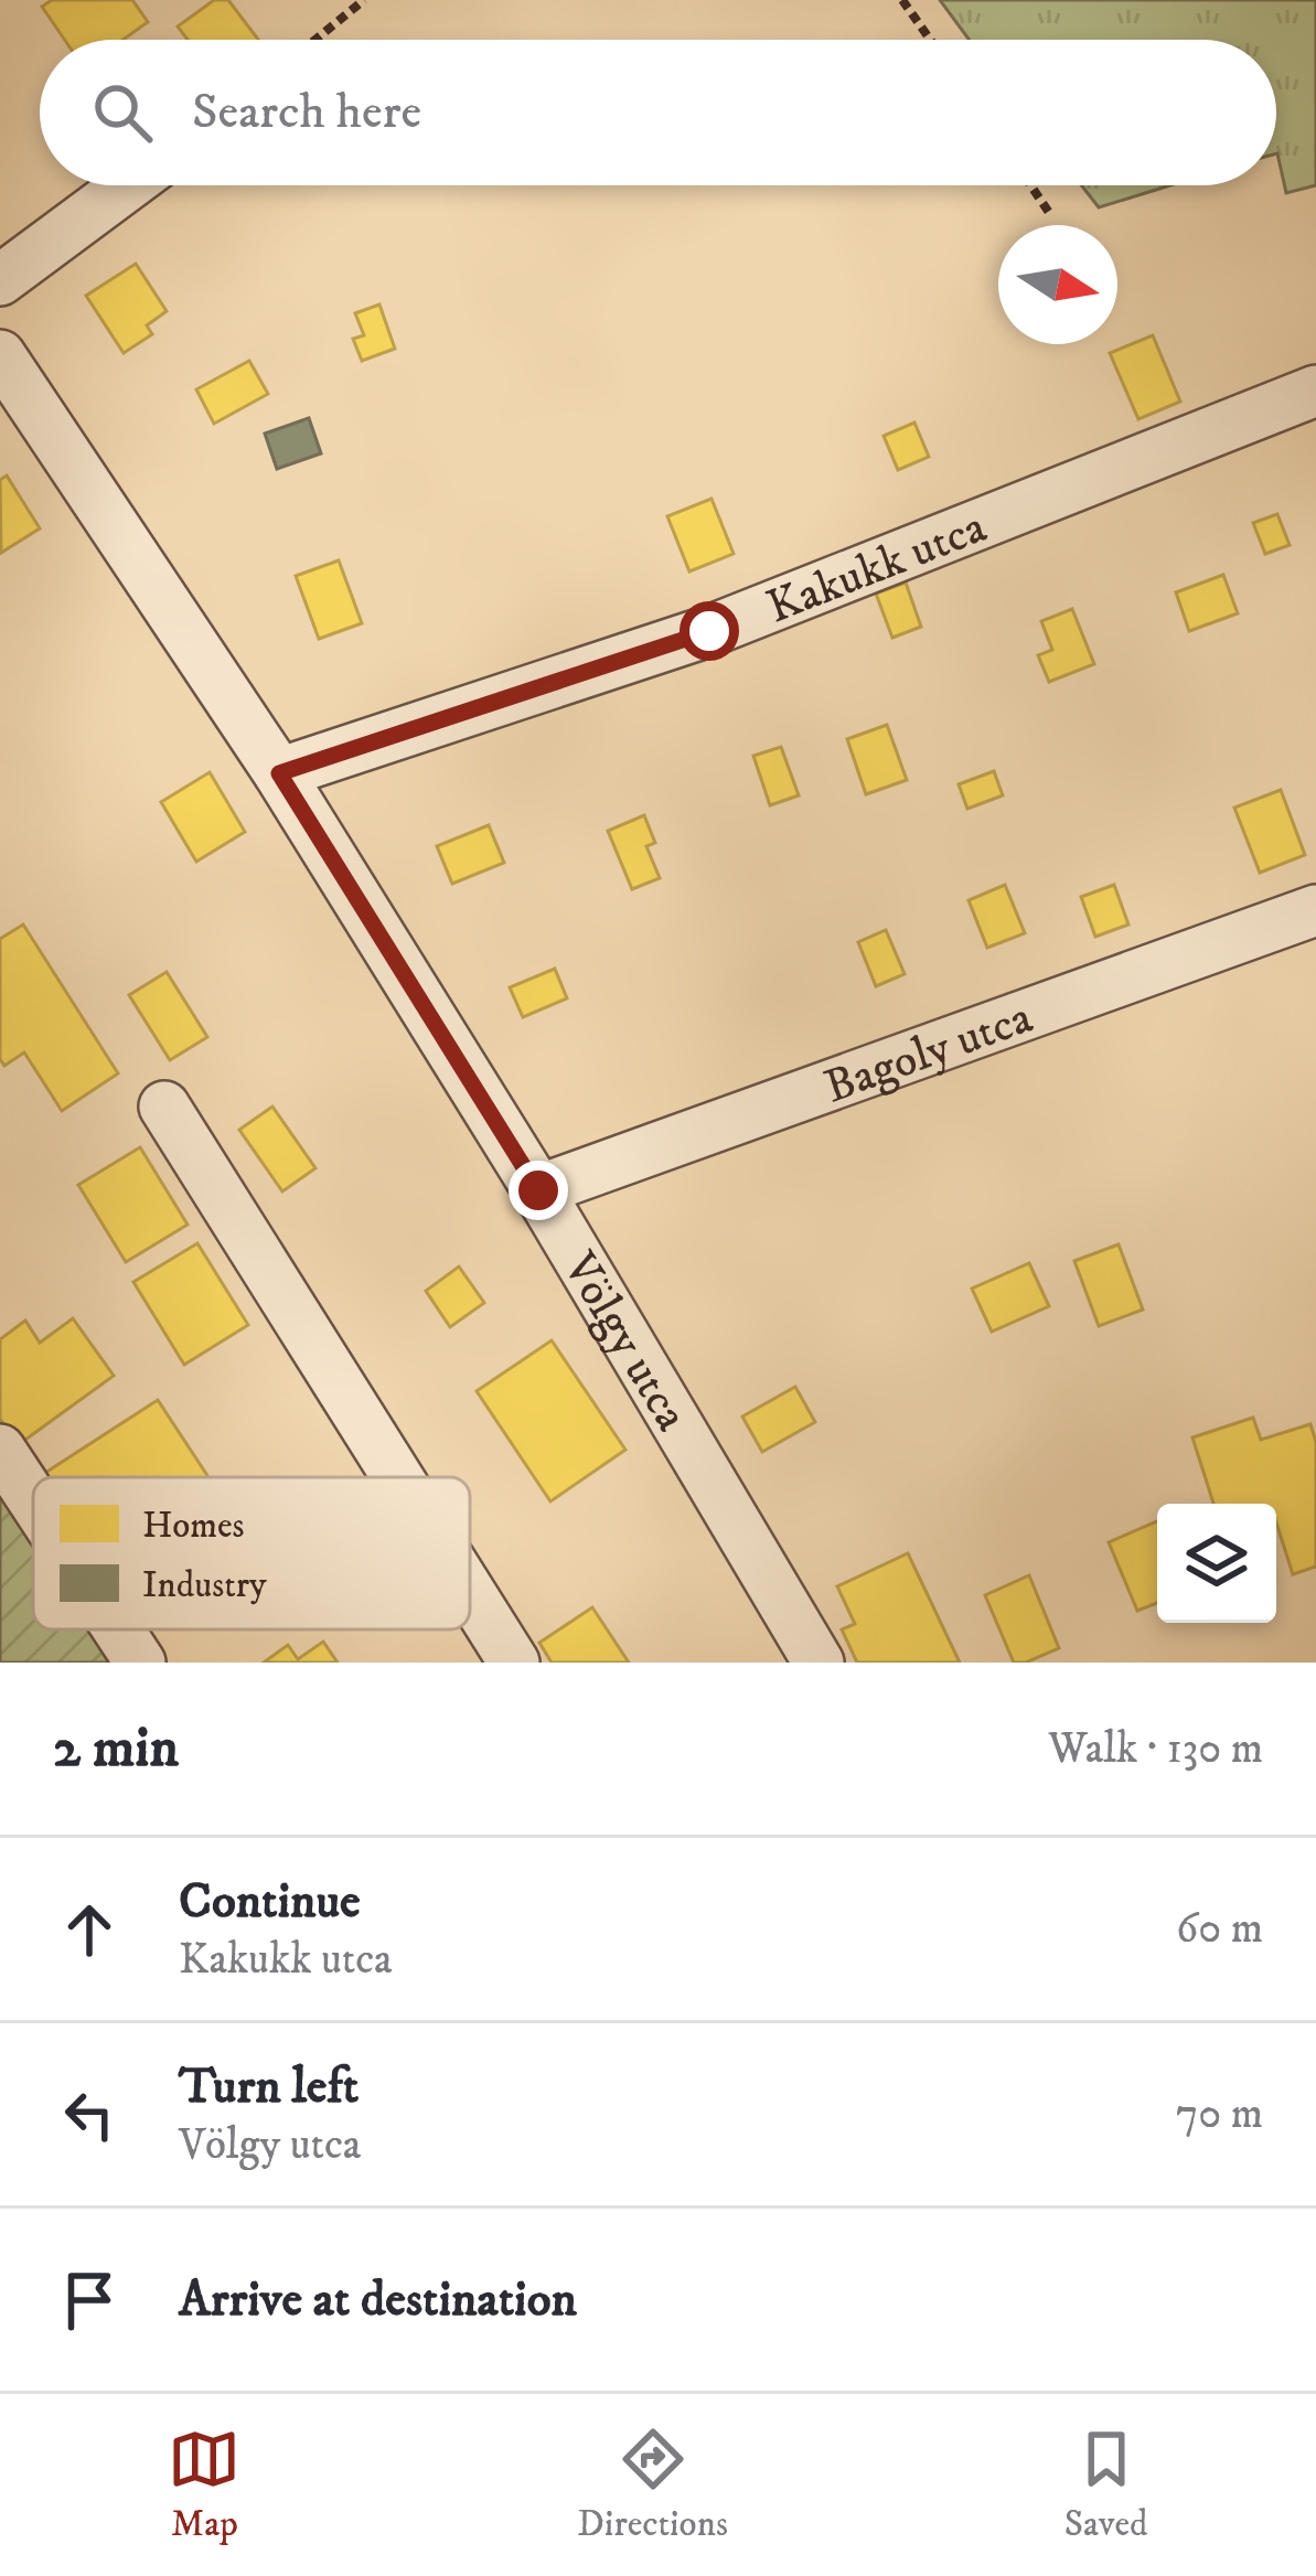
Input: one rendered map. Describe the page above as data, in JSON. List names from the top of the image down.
{
  "streets": {
    "street": ["Kakukk utca", "Bagoly utca", "Völgy utca"]
  },
  "crossings": [
    ["Kakukk utca", "Völgy utca"],
    ["Bagoly utca", "Völgy utca"]
  ],
  "legend": ["Homes", "Industry"],
  "north": "right",
  "page": {
    "search": "Search here",
    "heading": ["2 min", "Walk · 130 m"],
    "list": [
      ["Continue", "Kakukk utca", "60 m"],
      ["Turn left", "Völgy utca", "70 m"],
      "Arrive at destination"
    ],
    "nav": ["Map", "Directions", "Saved"]
  }
}
